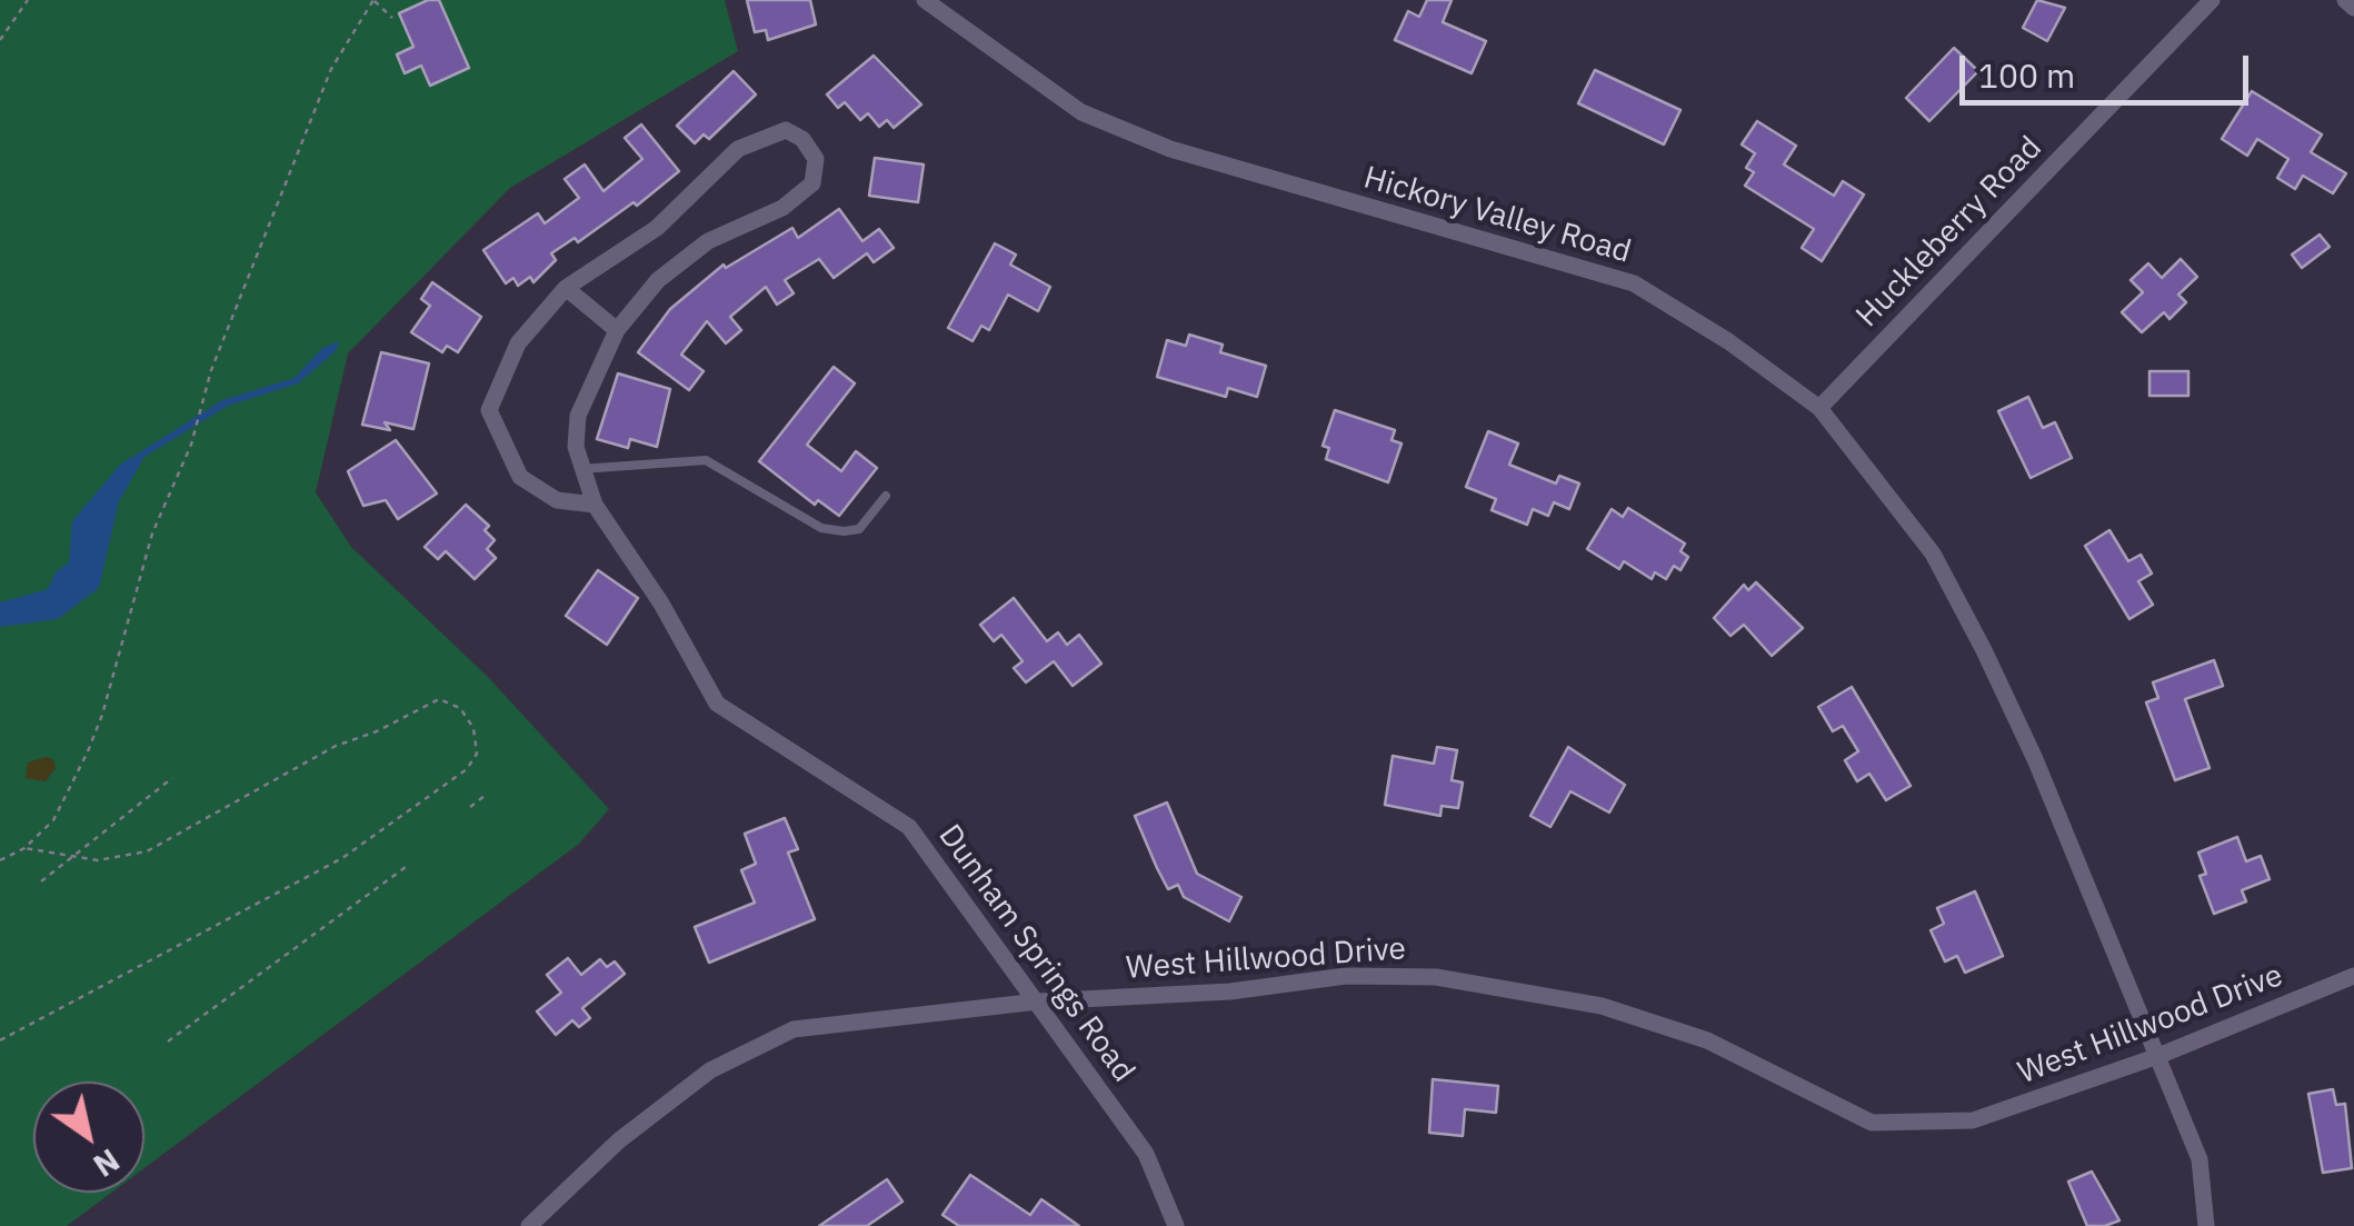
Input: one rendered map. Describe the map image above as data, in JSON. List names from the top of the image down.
{
  "streets": {
    "street": [
      "Hickory Valley Road",
      "Huckleberry Road",
      "Dunham Springs Road",
      "West Hillwood Drive"
    ]
  },
  "crossings": [
    ["Hickory Valley Road", "Huckleberry Road"],
    ["Hickory Valley Road", "West Hillwood Drive"],
    ["Dunham Springs Road", "West Hillwood Drive"]
  ],
  "scale_bar": "100 m",
  "north": "bottom right"
}
